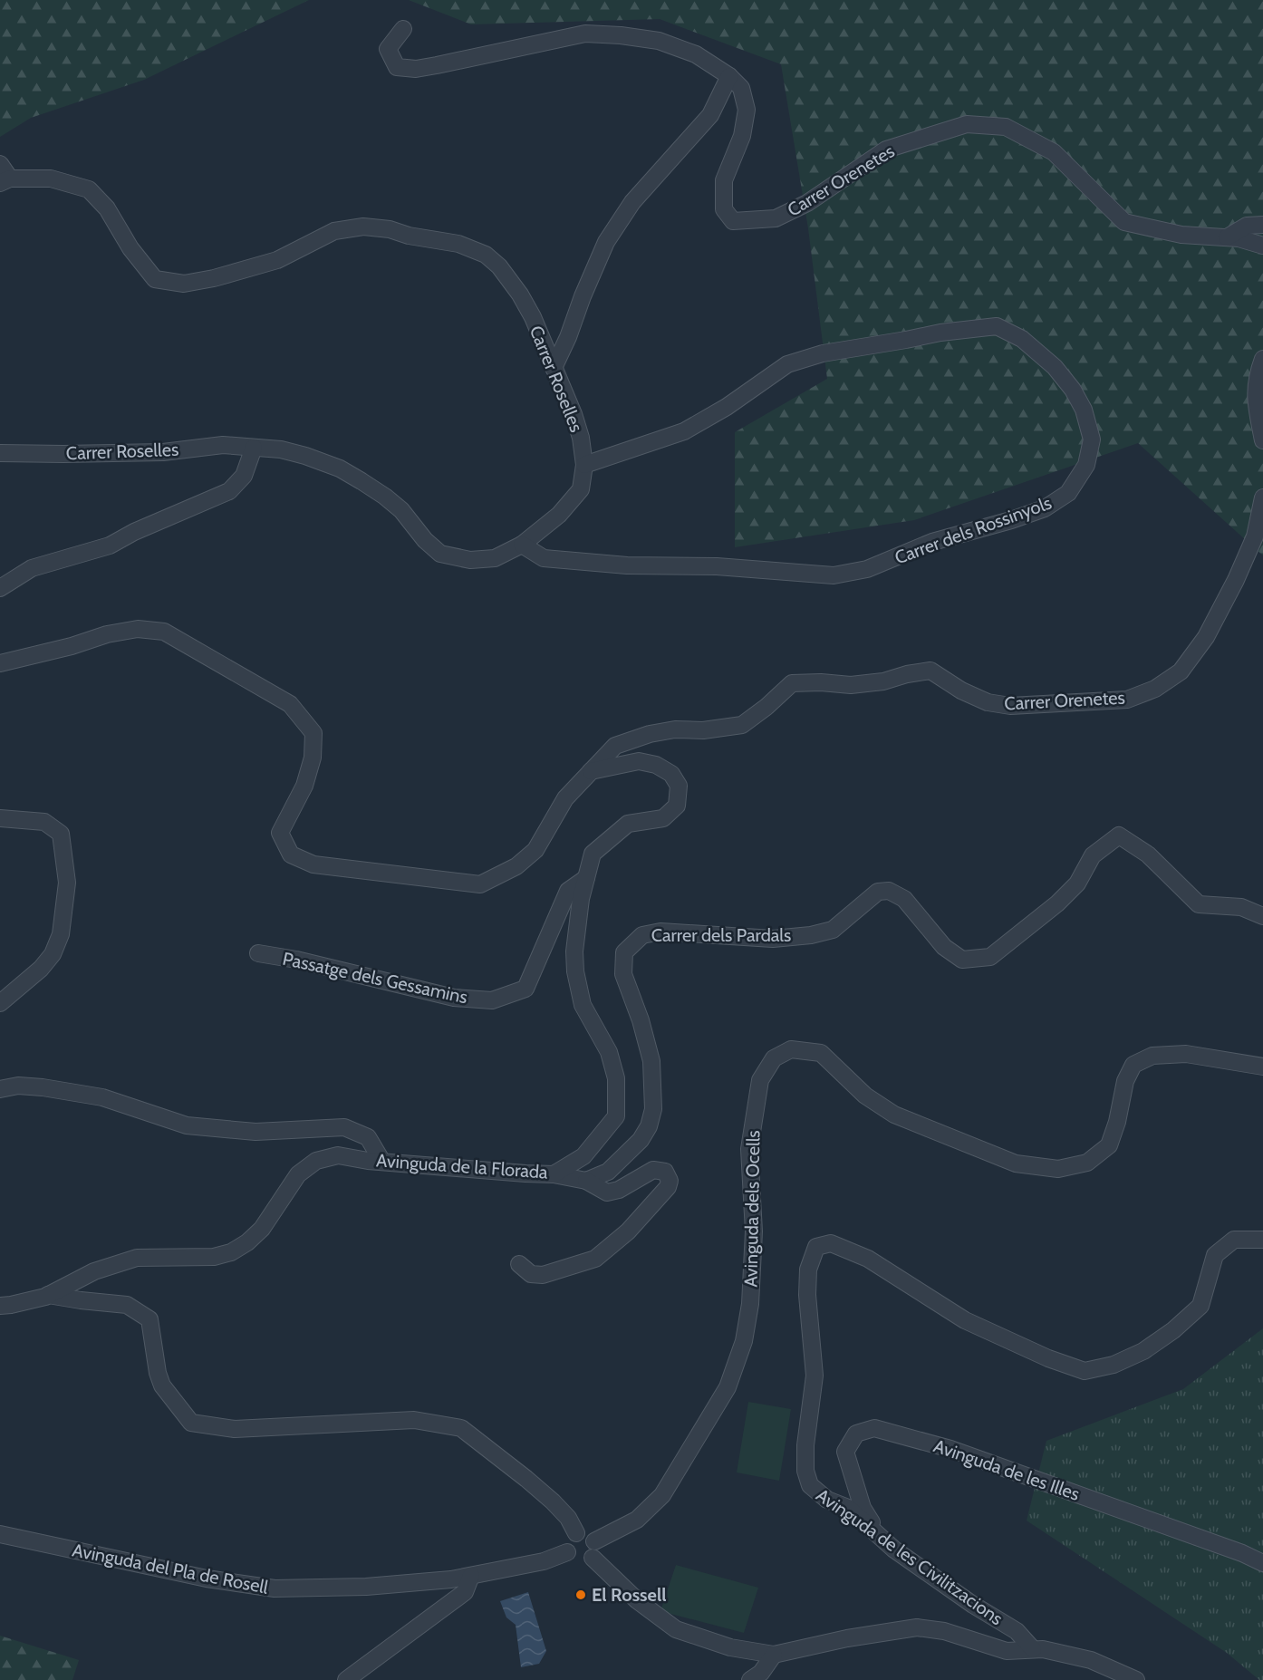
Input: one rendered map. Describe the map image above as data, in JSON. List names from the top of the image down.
{
  "streets": {
    "street": [
      "Carrer Orenetes",
      "Carrer Roselles",
      "Carrer dels Rossinyols",
      "Carrer dels Pardals",
      "Passatge dels Gessamins",
      "Avinguda de la Florada",
      "Avinguda dels Ocells",
      "Avinguda de les Illes",
      "Avinguda de les Civilitzacions",
      "Avinguda del Pla de Rosell"
    ]
  },
  "crossings": [
    ["Carrer Orenetes", "Avinguda de la Florada"],
    ["Carrer Roselles", "Carrer dels Rossinyols"],
    ["Passatge dels Gessamins", "Avinguda de la Florada"],
    ["Avinguda dels Ocells", "Avinguda del Pla de Rosell"],
    ["Avinguda de les Illes", "Avinguda de les Civilitzacions"]
  ],
  "places": ["El Rossell"]
}
